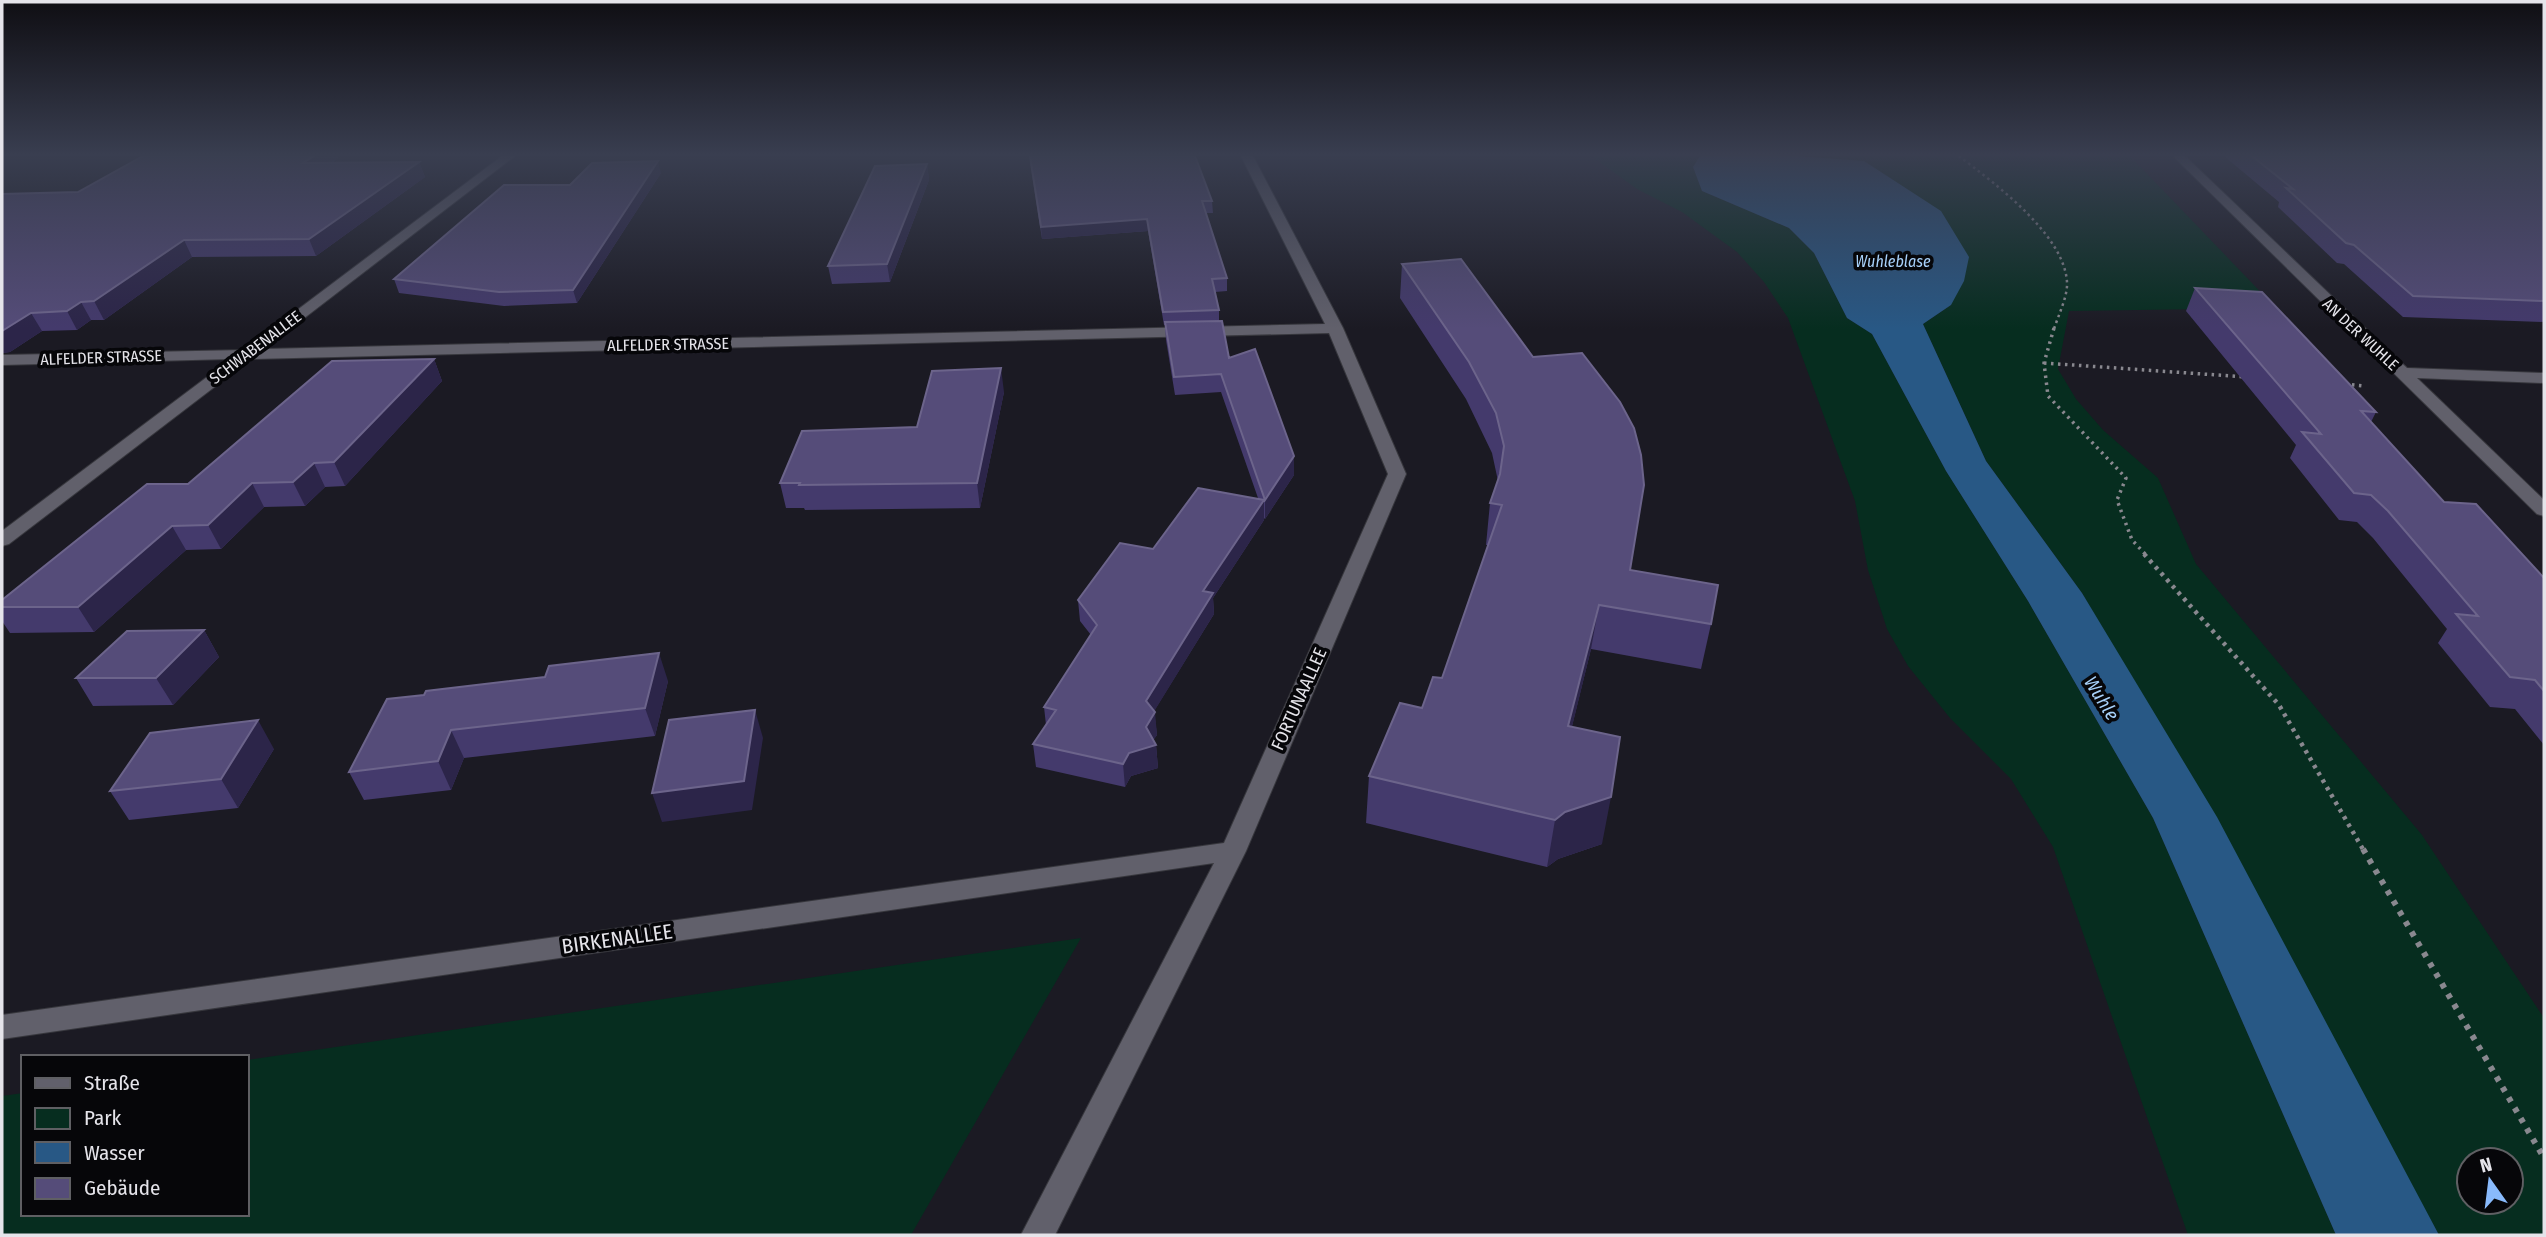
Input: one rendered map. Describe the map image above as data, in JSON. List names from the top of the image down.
{
  "streets": {
    "street": [
      "AN DER WUHLE",
      "ALFELDER STRASSE",
      "SCHWABENALLEE",
      "FORTUNAALLEE",
      "BIRKENALLEE"
    ]
  },
  "crossings": [
    ["ALFELDER STRASSE", "SCHWABENALLEE"],
    ["ALFELDER STRASSE", "FORTUNAALLEE"],
    ["FORTUNAALLEE", "BIRKENALLEE"]
  ],
  "water": ["Wuhleblase", "Wuhle"],
  "legend": [
    "Straße",
    "Park",
    "Wasser",
    "Gebäude"
  ],
  "north": "top"
}
